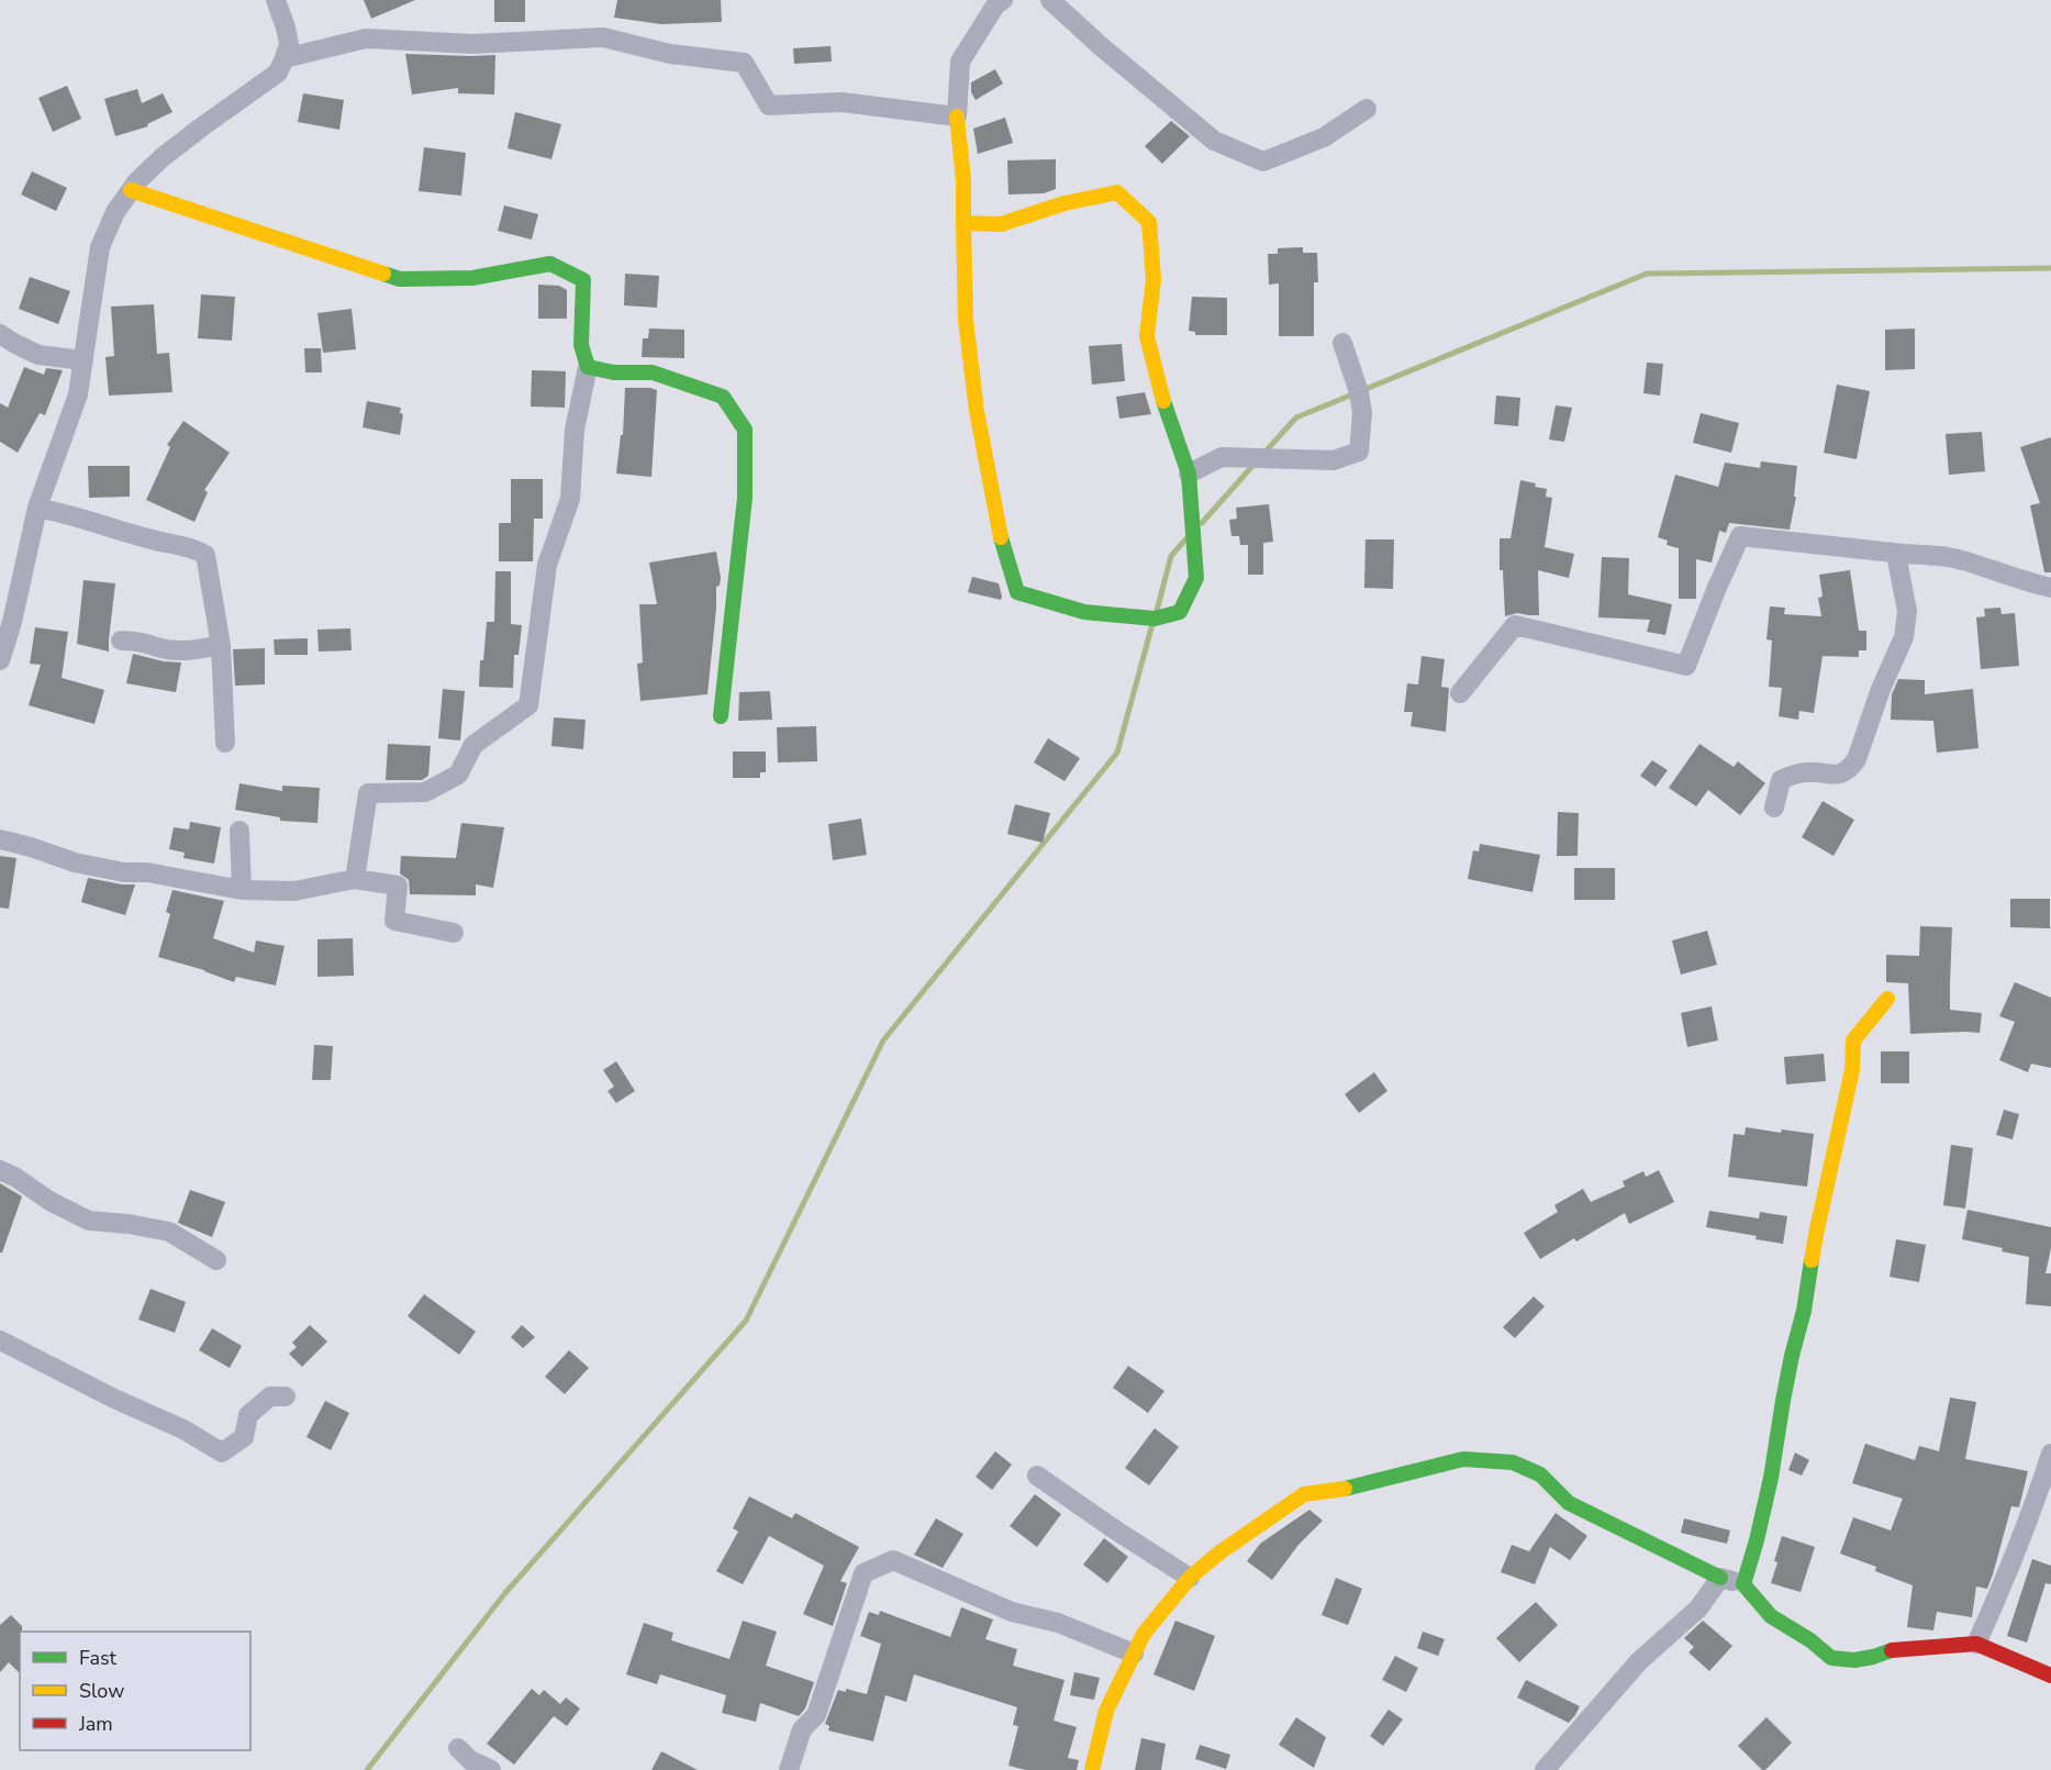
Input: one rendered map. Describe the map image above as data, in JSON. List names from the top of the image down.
{
  "legend": ["Fast", "Slow", "Jam"]
}
